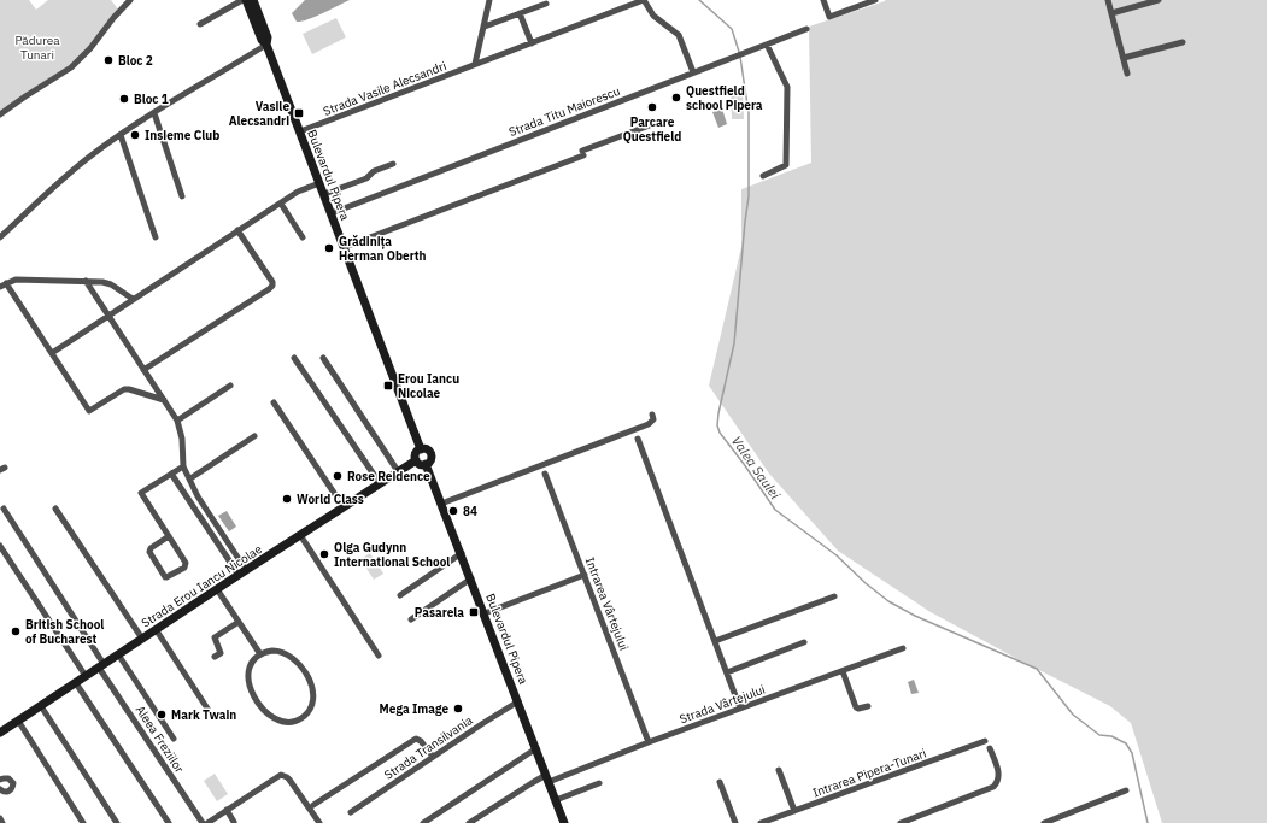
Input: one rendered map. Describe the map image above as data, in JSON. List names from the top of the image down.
{
  "streets": {
    "main road": ["Bulevardul Pipera", "Strada Erou Iancu Nicolae"],
    "street": [
      "Strada Vasile Alecsandri",
      "Strada Titu Maiorescu",
      "Intrarea Vârtejului",
      "Strada Vârtejului",
      "Aleea Freziilor",
      "Strada Transilvania",
      "Intrarea Pipera-Tunari"
    ]
  },
  "crossings": [
    ["Strada Vasile Alecsandri", "Bulevardul Pipera"],
    ["Strada Titu Maiorescu", "Bulevardul Pipera"],
    ["Bulevardul Pipera", "Strada Erou Iancu Nicolae"],
    ["Bulevardul Pipera", "Strada Vârtejului"],
    ["Bulevardul Pipera", "Strada Transilvania"],
    ["Strada Erou Iancu Nicolae", "Aleea Freziilor"],
    ["Intrarea Vârtejului", "Strada Vârtejului"]
  ],
  "water": ["Valea Saulei"],
  "parks": ["Pădurea Tunari"],
  "places": {
    "other": [
      "Bloc 2",
      "Questfield school Pipera",
      "Bloc 1",
      "Parcare Questfield",
      "Insieme Club",
      "Grădinița Herman Oberth",
      "Rose Reidence",
      "World Class",
      "84",
      "Olga Gudynn International School",
      "British School of Bucharest",
      "Mega Image",
      "Mark Twain"
    ],
    "transit": ["Vasile Alecsandri", "Erou Iancu Nicolae", "Pasarela"]
  }
}
